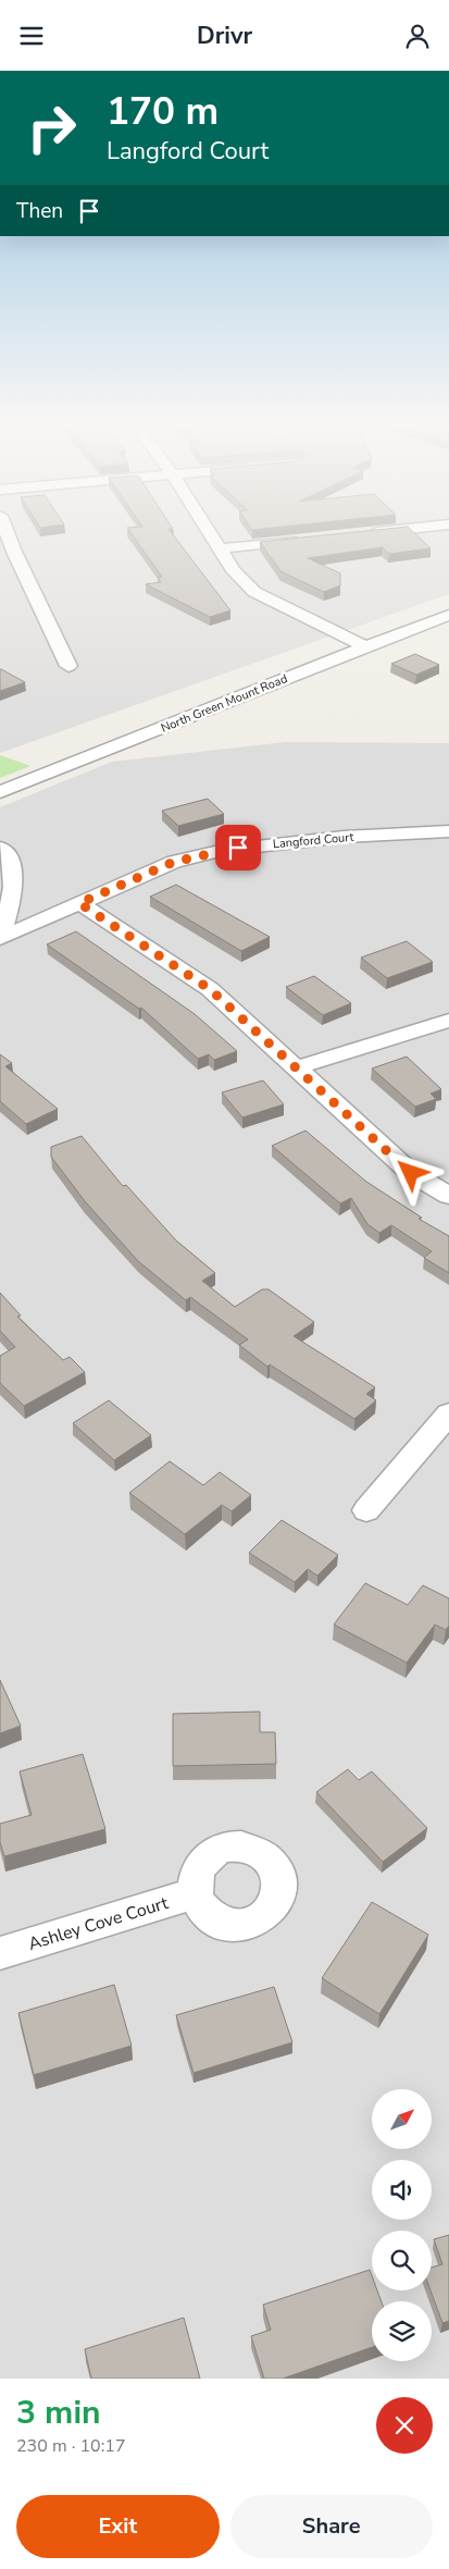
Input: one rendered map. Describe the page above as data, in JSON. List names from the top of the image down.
{
  "streets": {
    "street": ["North Green Mount Road", "Langford Court", "Ashley Cove Court"]
  },
  "north": "top right",
  "page": {
    "header": "Drivr",
    "turn": ["170 m", "Langford Court"],
    "then": "Then",
    "heading": ["3 min", "230 m · 10:17"],
    "buttons": ["Exit", "Share"]
  }
}
